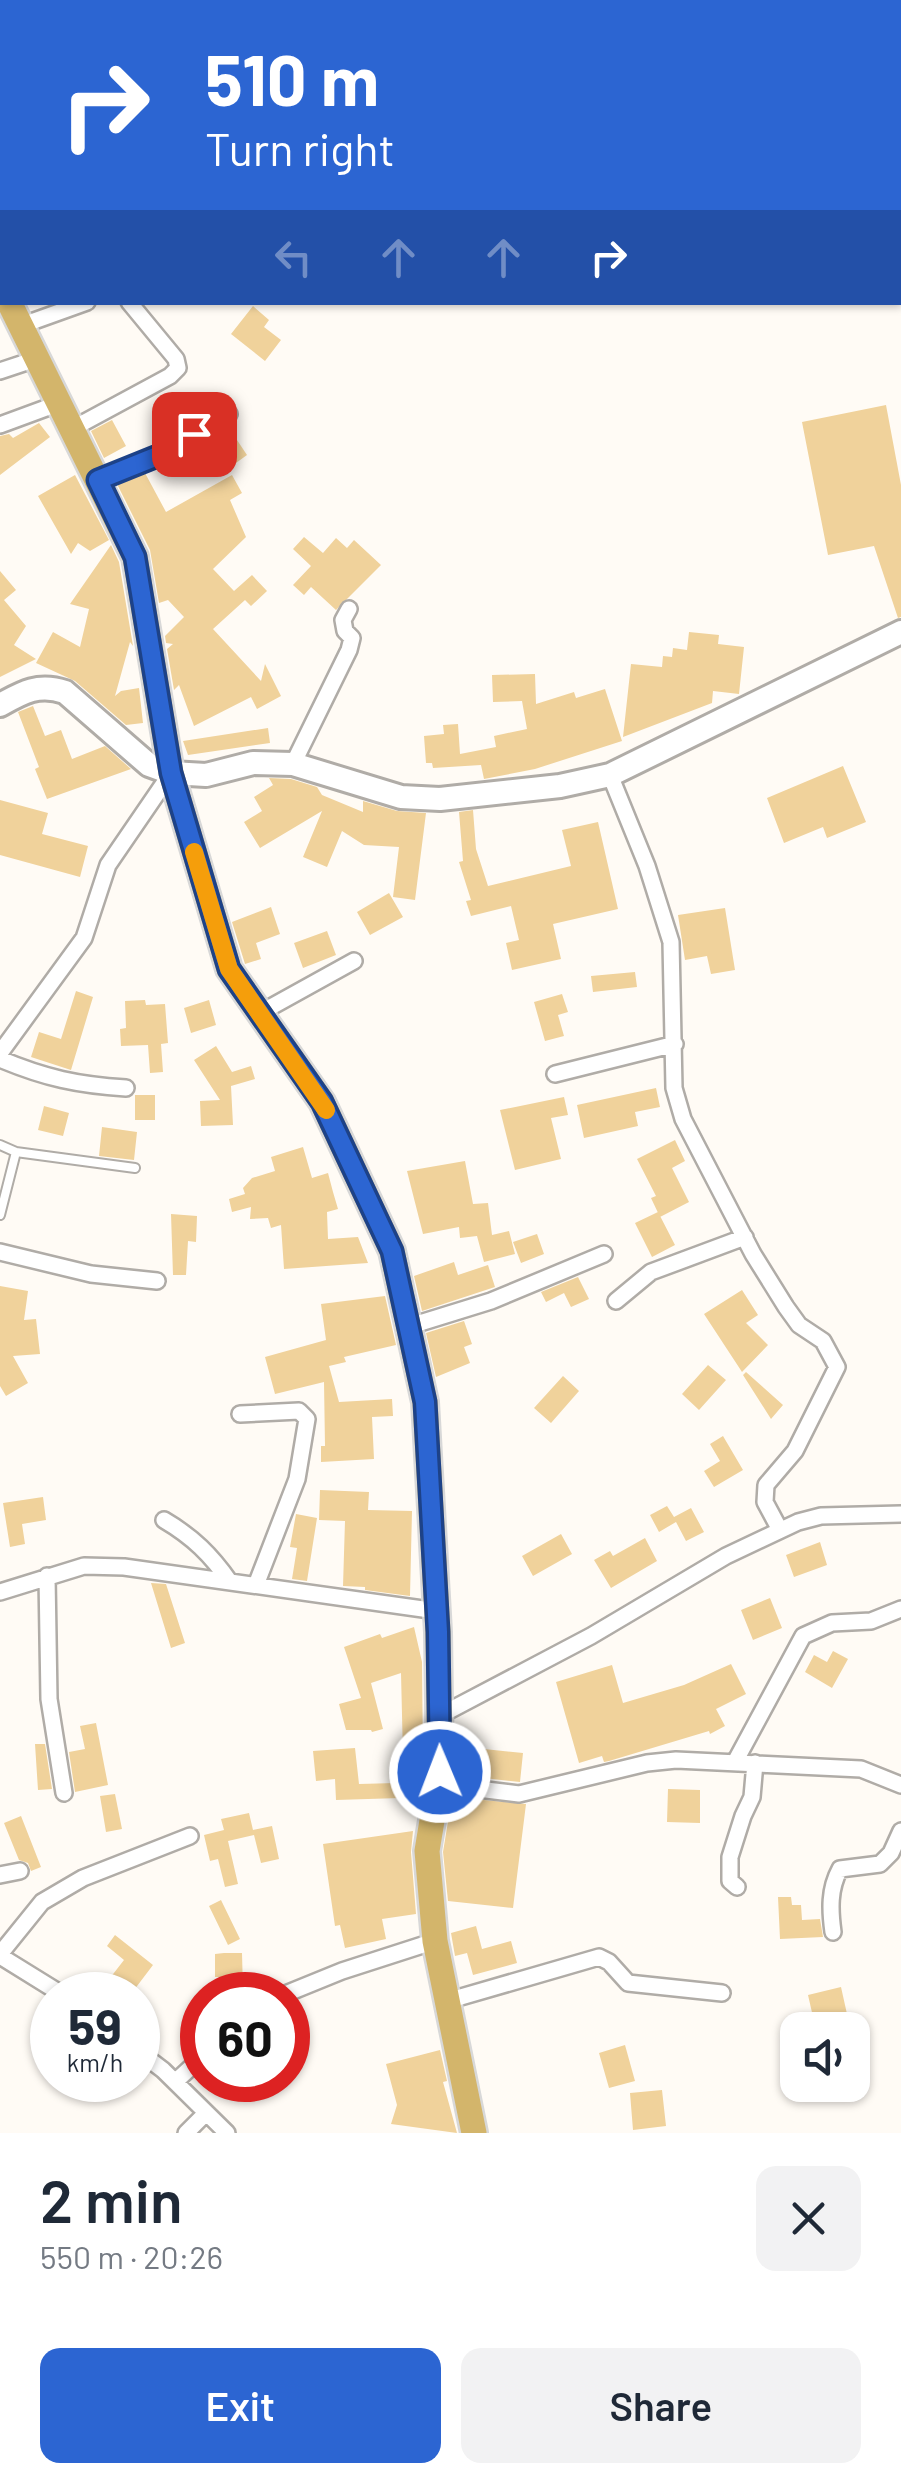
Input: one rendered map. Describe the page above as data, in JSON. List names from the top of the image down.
{
  "page": {
    "turn": ["510 m", "Turn right"],
    "speed": "59 km/h",
    "limit": "60",
    "heading": ["2 min", "550 m · 20:26"],
    "buttons": ["Exit", "Share"]
  }
}
